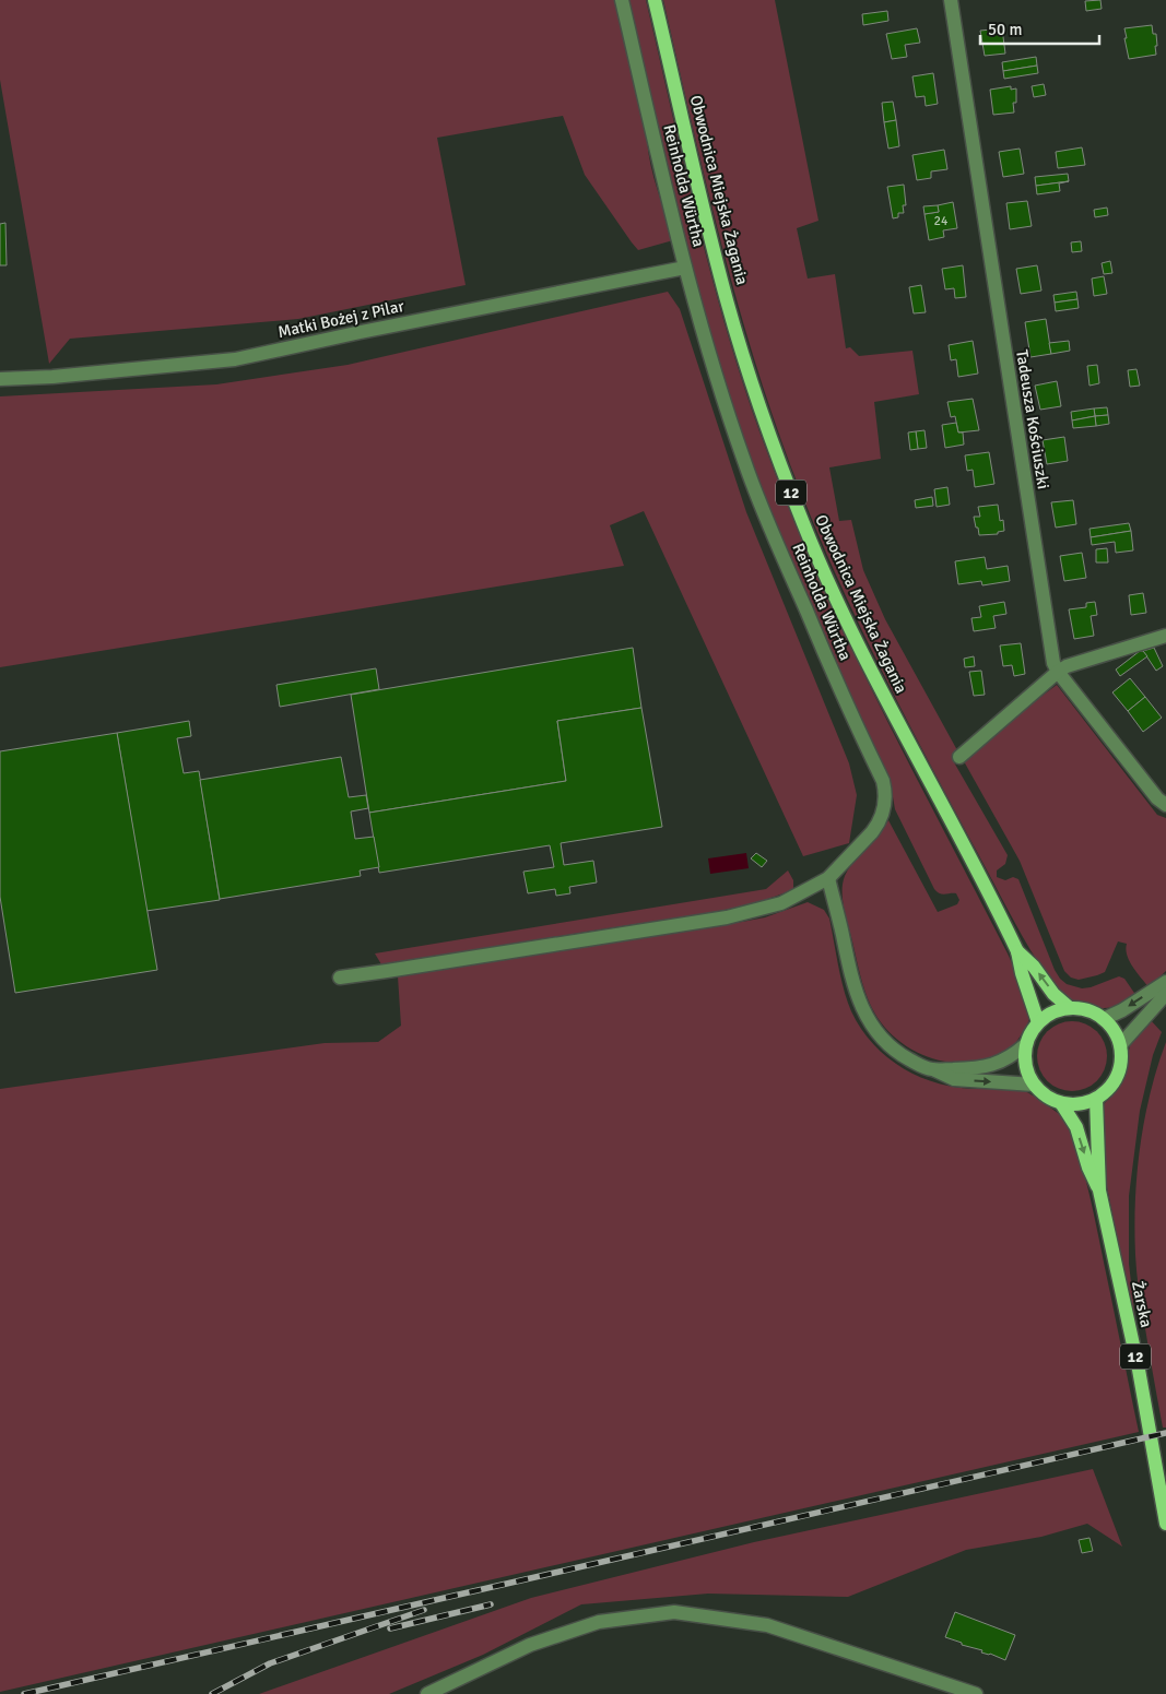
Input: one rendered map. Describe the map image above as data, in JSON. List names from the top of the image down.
{
  "streets": {
    "main road": ["Obwodnica Miejska Żagania", "12", "Żarska"],
    "street": ["Reinholda Würtha", "Matki Bożej z Pilar", "Tadeusza Kościuszki"]
  },
  "crossings": [
    ["Reinholda Würtha", "Matki Bożej z Pilar"],
    ["Obwodnica Miejska Żagania", "12"],
    ["Obwodnica Miejska Żagania", "Żarska"],
    ["12", "Żarska"]
  ],
  "house_numbers": ["24"],
  "scale_bar": "50 m"
}
